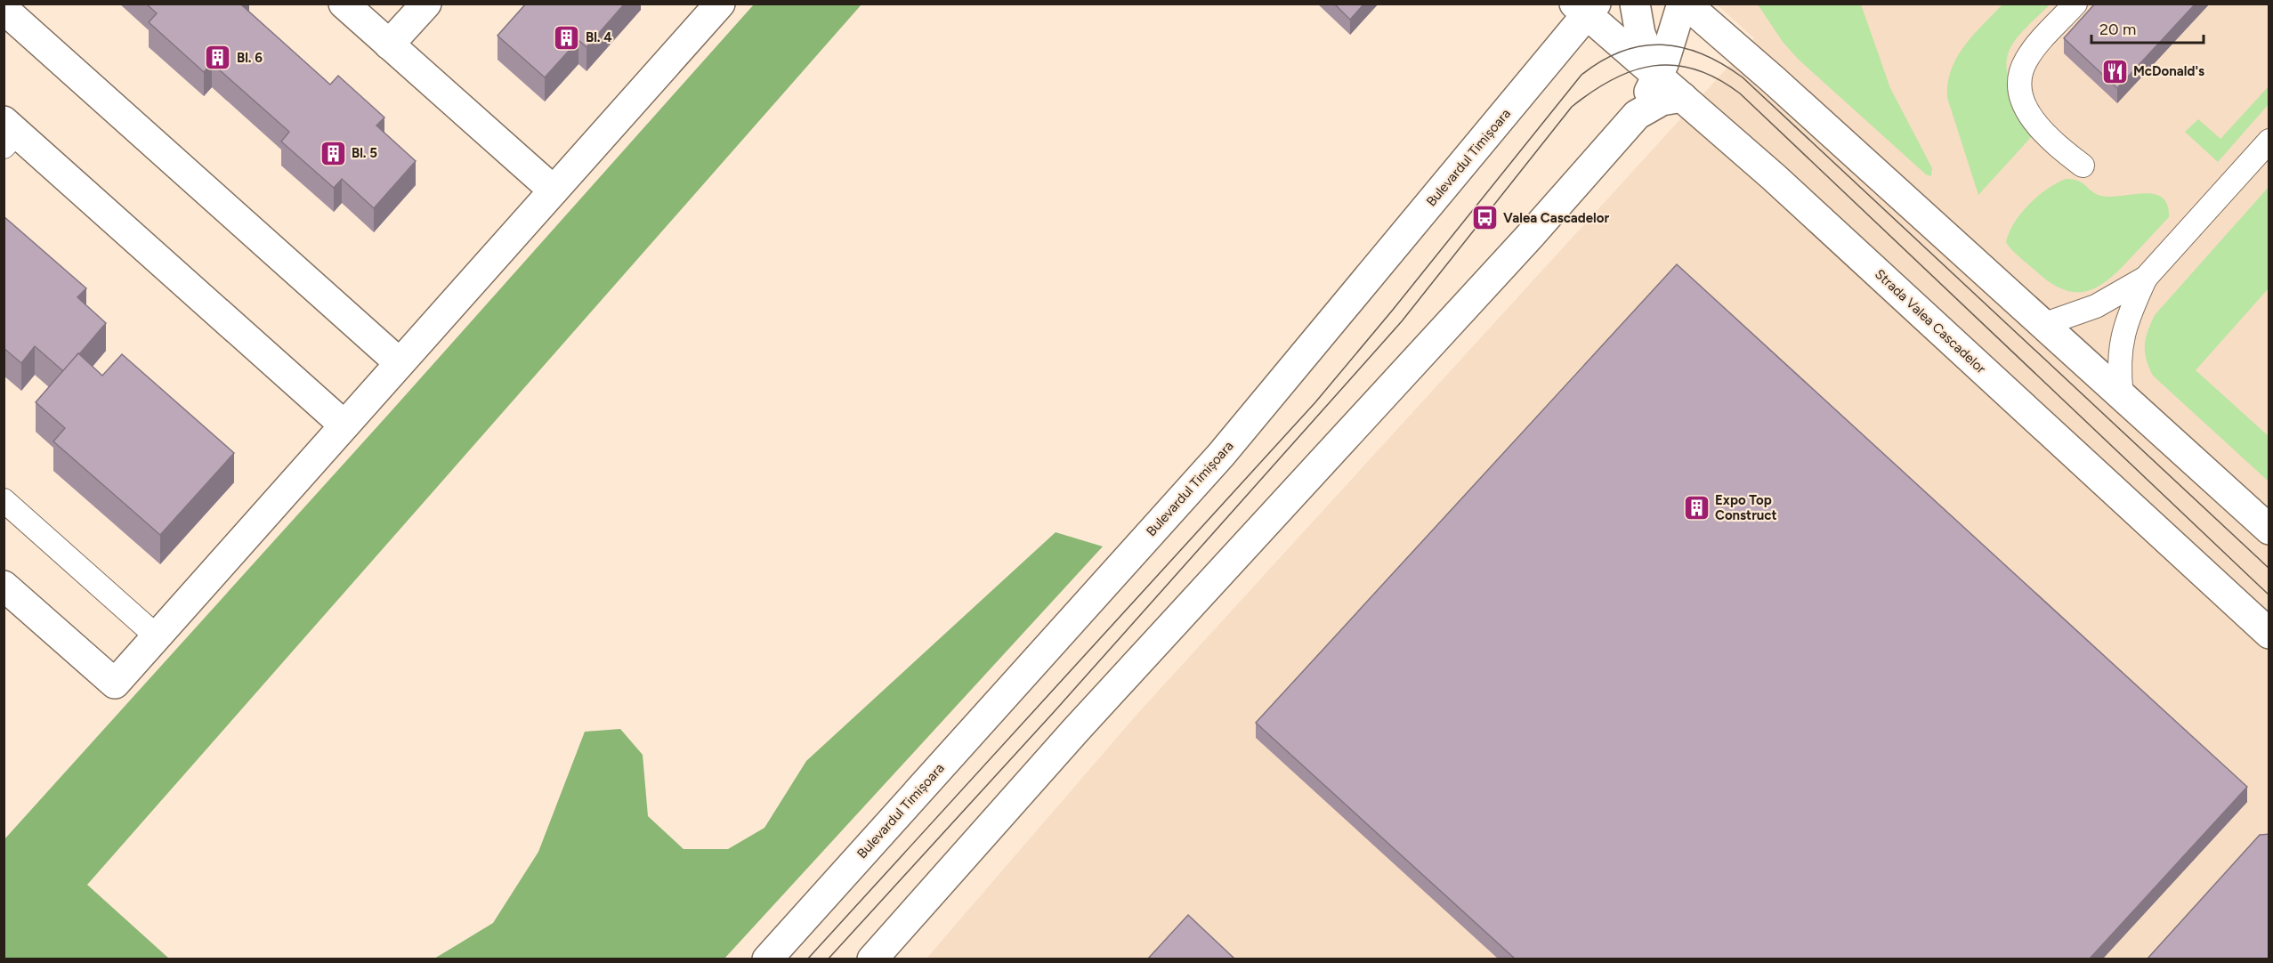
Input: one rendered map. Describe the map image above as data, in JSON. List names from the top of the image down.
{
  "streets": {
    "main road": ["Bulevardul Timișoara", "Strada Valea Cascadelor"]
  },
  "crossings": [
    ["Bulevardul Timișoara", "Strada Valea Cascadelor"]
  ],
  "places": {
    "building": [
      "Bl. 4",
      "Bl. 6",
      "Bl. 5",
      "Expo Top Construct"
    ],
    "restaurant": ["McDonald's"],
    "bus stop": ["Valea Cascadelor"]
  },
  "scale_bar": "20 m"
}
